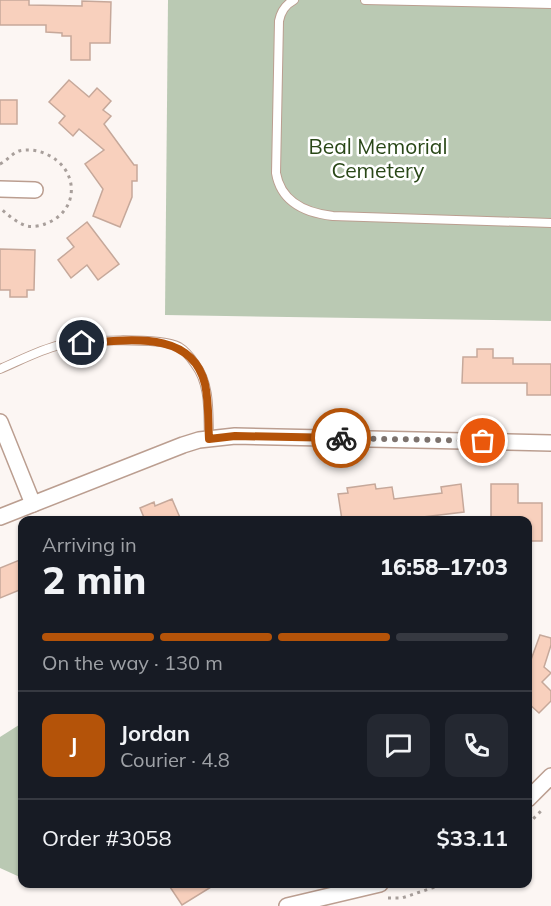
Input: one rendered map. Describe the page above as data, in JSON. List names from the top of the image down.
{
  "parks": ["Beal Memorial Cemetery"],
  "page": {
    "heading": ["2 min", "Arriving in", "16:58–17:03"],
    "panel": [
      "Jordan",
      "Courier · 4.8",
      "Order #3058",
      "$33.11"
    ],
    "bar": "On the way · 130 m",
    "round": "J"
  }
}
